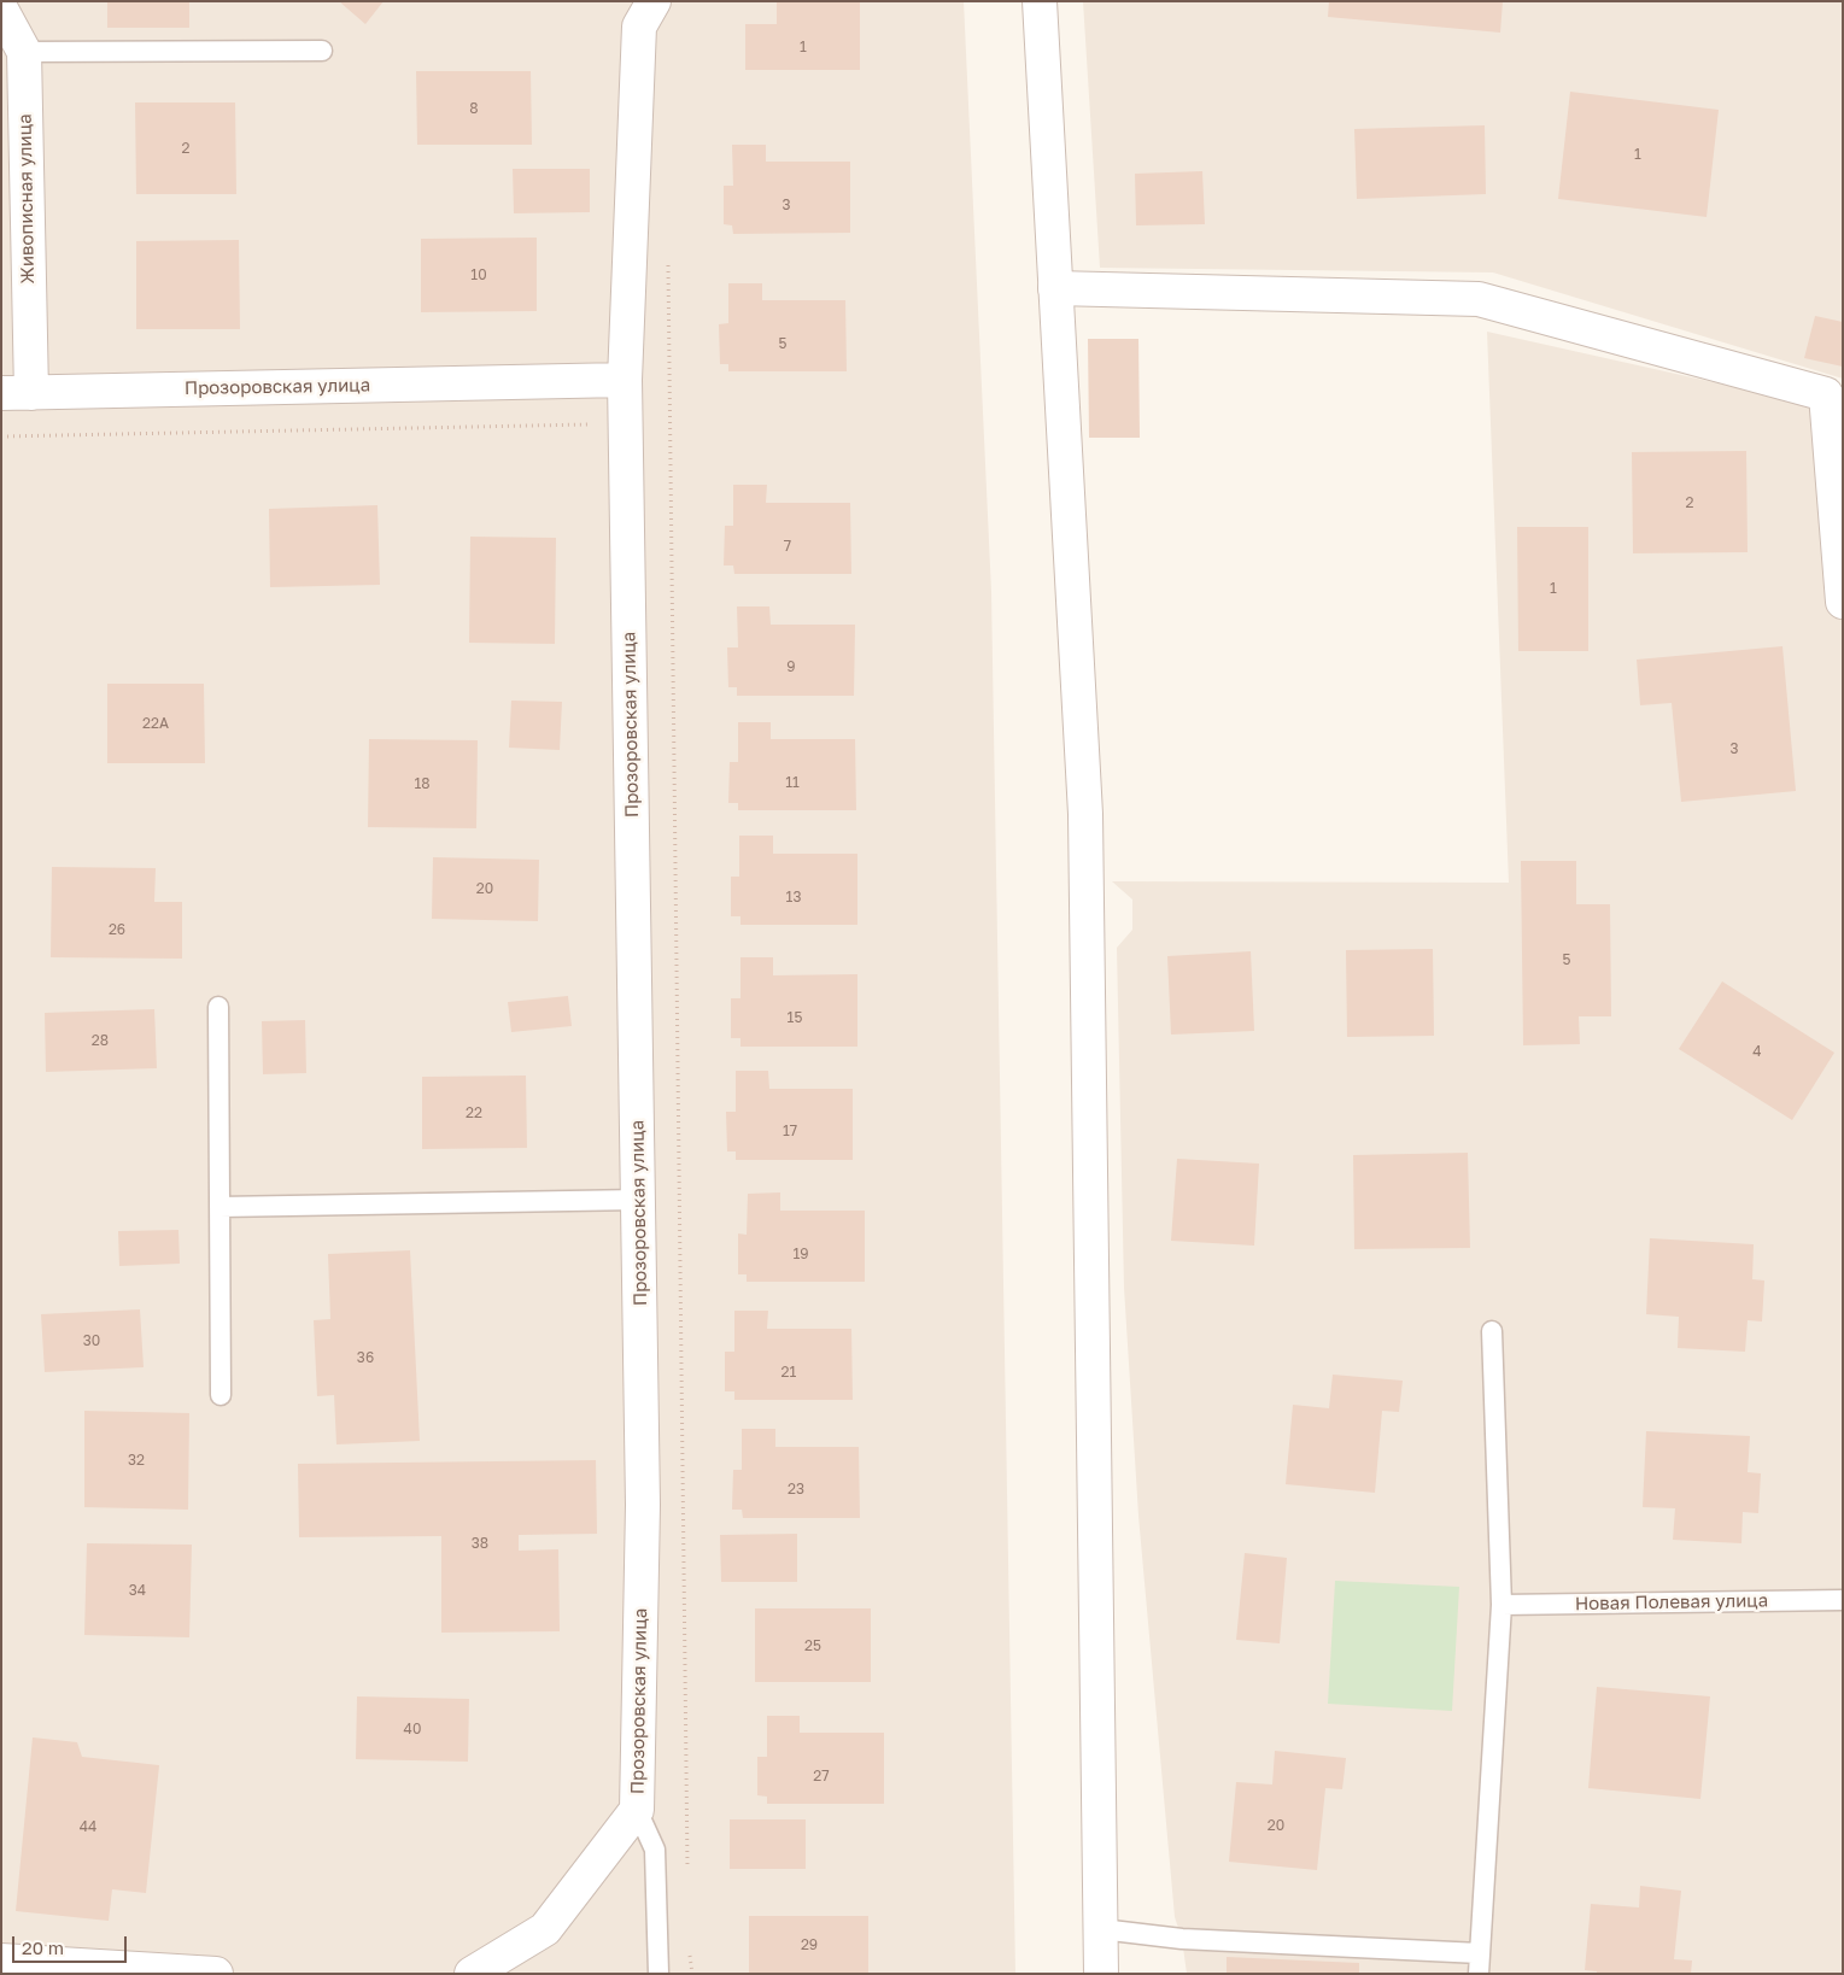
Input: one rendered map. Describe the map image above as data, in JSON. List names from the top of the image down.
{
  "streets": {
    "street": ["Живописная улица", "Прозоровская улица"],
    "lane": ["Новая Полевая улица"]
  },
  "crossings": [
    ["Живописная улица", "Прозоровская улица"]
  ],
  "house_numbers": [
    "1",
    "8",
    "2",
    "1",
    "3",
    "10",
    "5",
    "2",
    "7",
    "1",
    "9",
    "22А",
    "3",
    "11",
    "18",
    "20",
    "13",
    "26",
    "5",
    "15",
    "28",
    "4",
    "22",
    "17",
    "19",
    "30",
    "36",
    "21",
    "32",
    "23",
    "38",
    "34",
    "25",
    "40",
    "27",
    "20",
    "44",
    "29"
  ],
  "scale_bar": "20 m"
}
